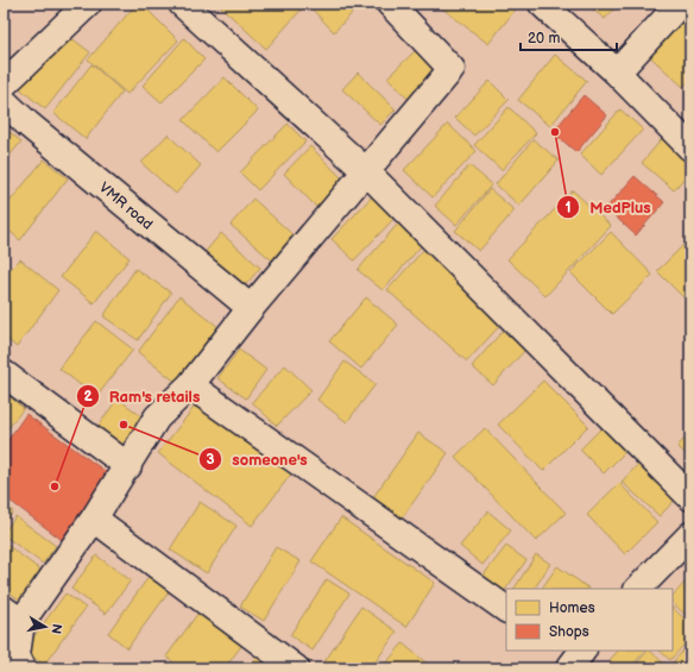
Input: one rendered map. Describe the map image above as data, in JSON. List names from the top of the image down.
{
  "streets": {
    "street": ["VMR road"]
  },
  "places": ["MedPlus", "someone's", "Ram's retails"],
  "legend": ["Homes", "Shops"],
  "scale_bar": "20 m",
  "north": "right"
}
